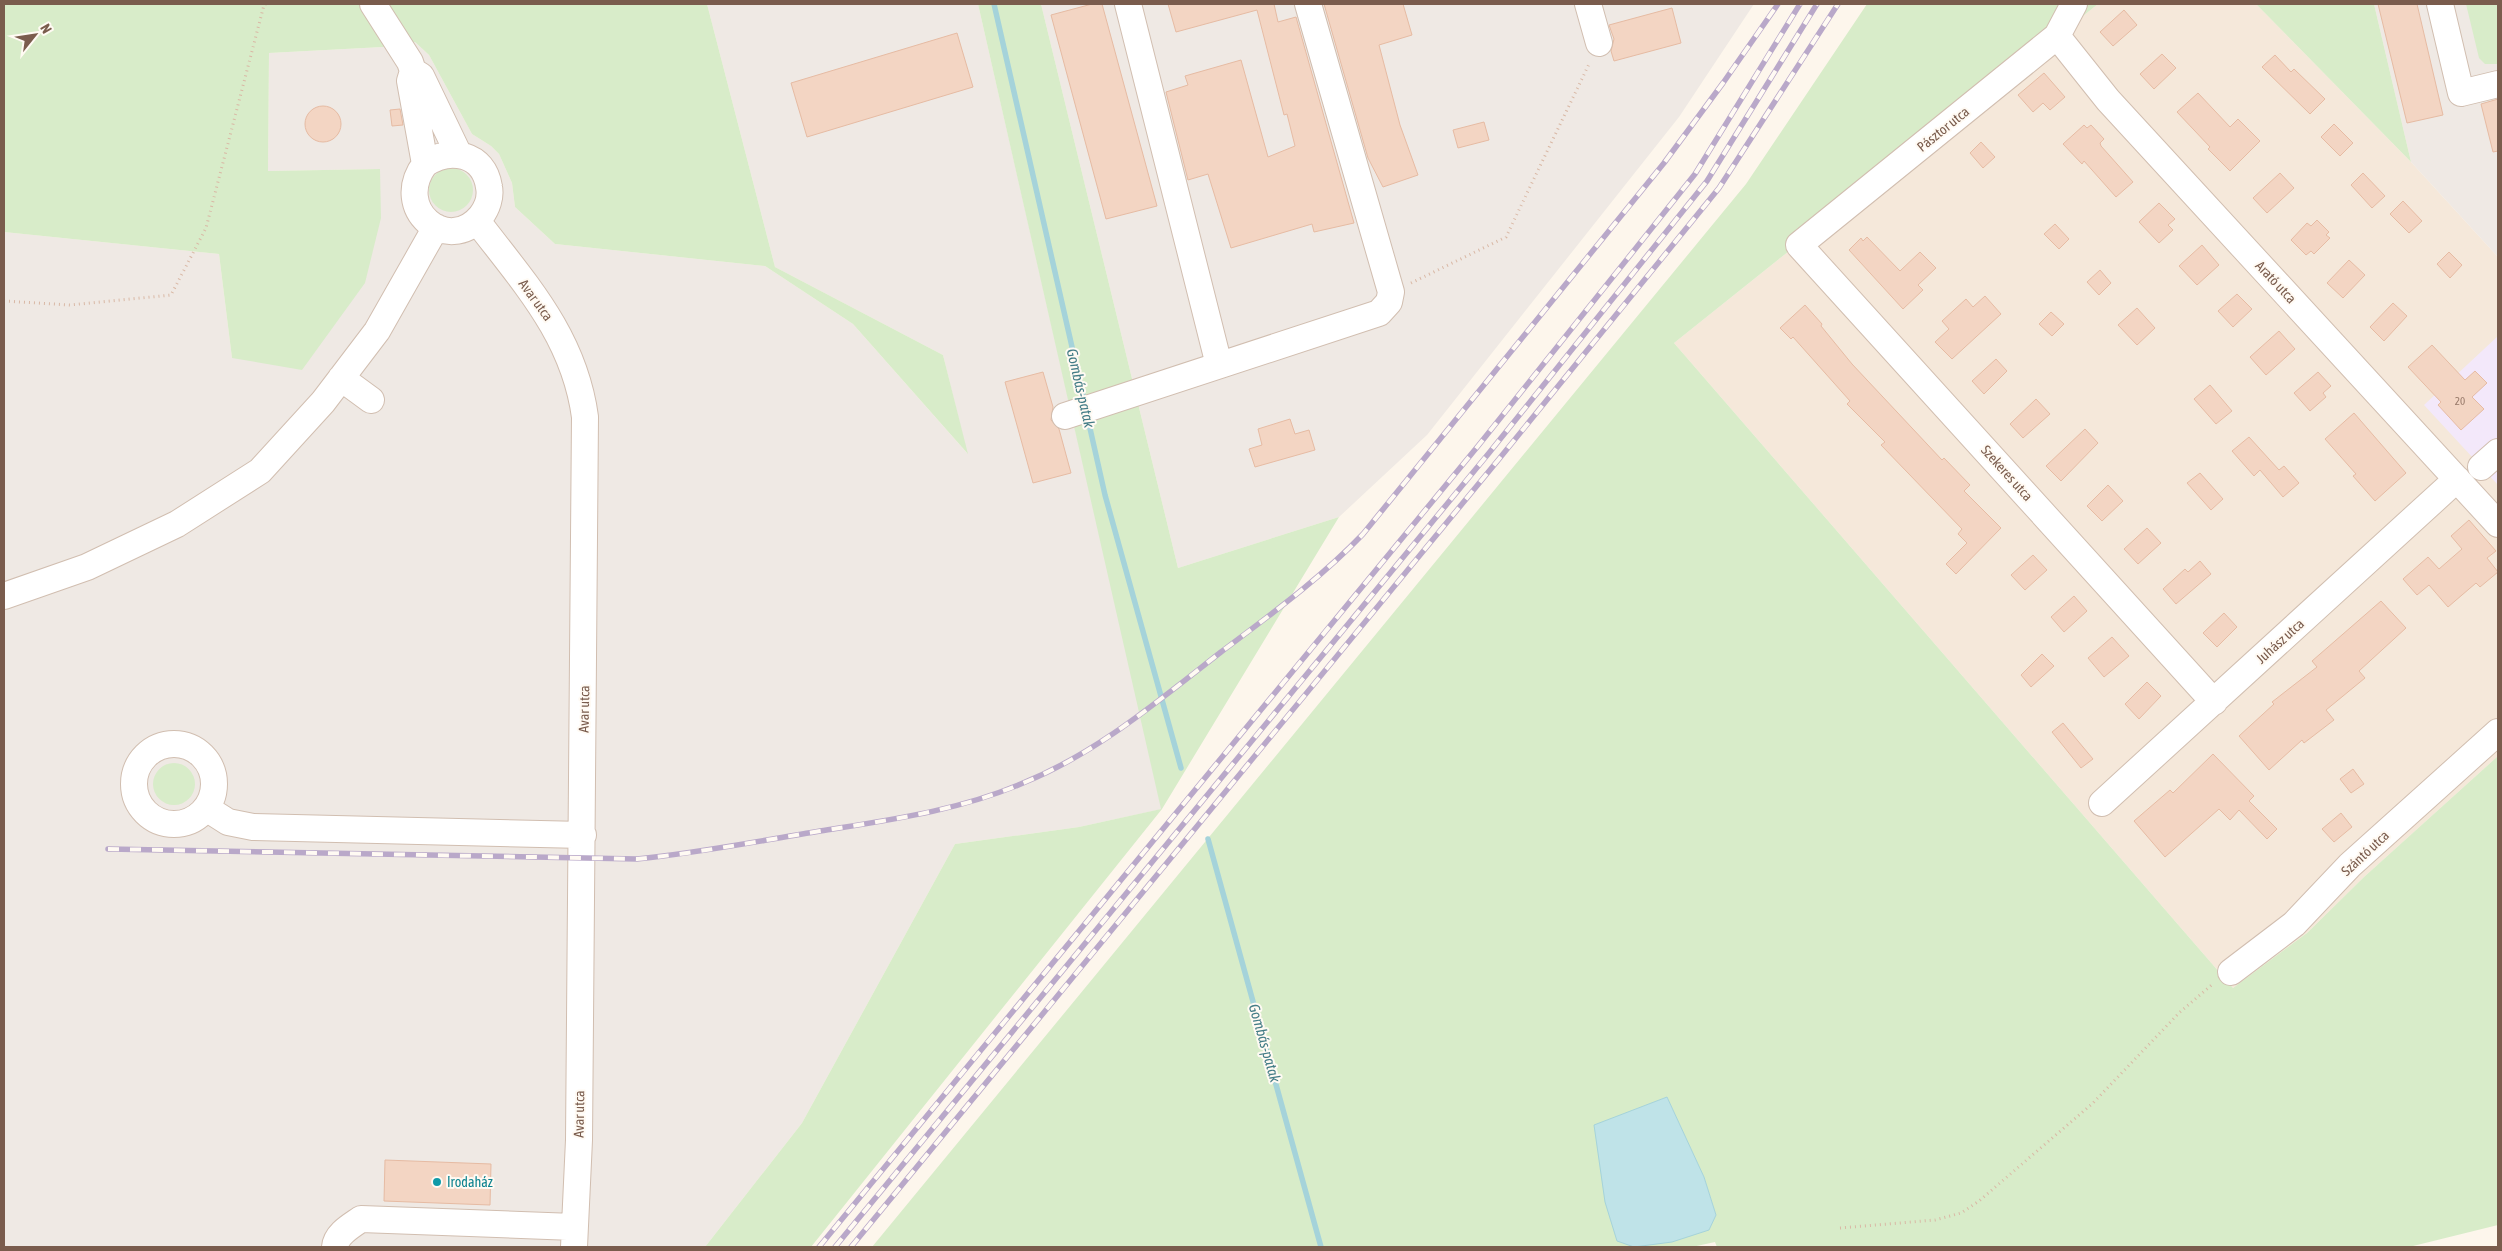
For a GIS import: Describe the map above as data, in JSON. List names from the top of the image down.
{
  "streets": {
    "street": [
      "Pásztor utca",
      "Arató utca",
      "Avar utca",
      "Szekeres utca",
      "Juhász utca",
      "Szántó utca"
    ]
  },
  "crossings": [
    ["Pásztor utca", "Arató utca"],
    ["Pásztor utca", "Szekeres utca"],
    ["Arató utca", "Juhász utca"],
    ["Szekeres utca", "Juhász utca"]
  ],
  "water": ["Gombás-patak"],
  "places": ["Irodaház"],
  "house_numbers": ["20"],
  "north": "top right"
}
